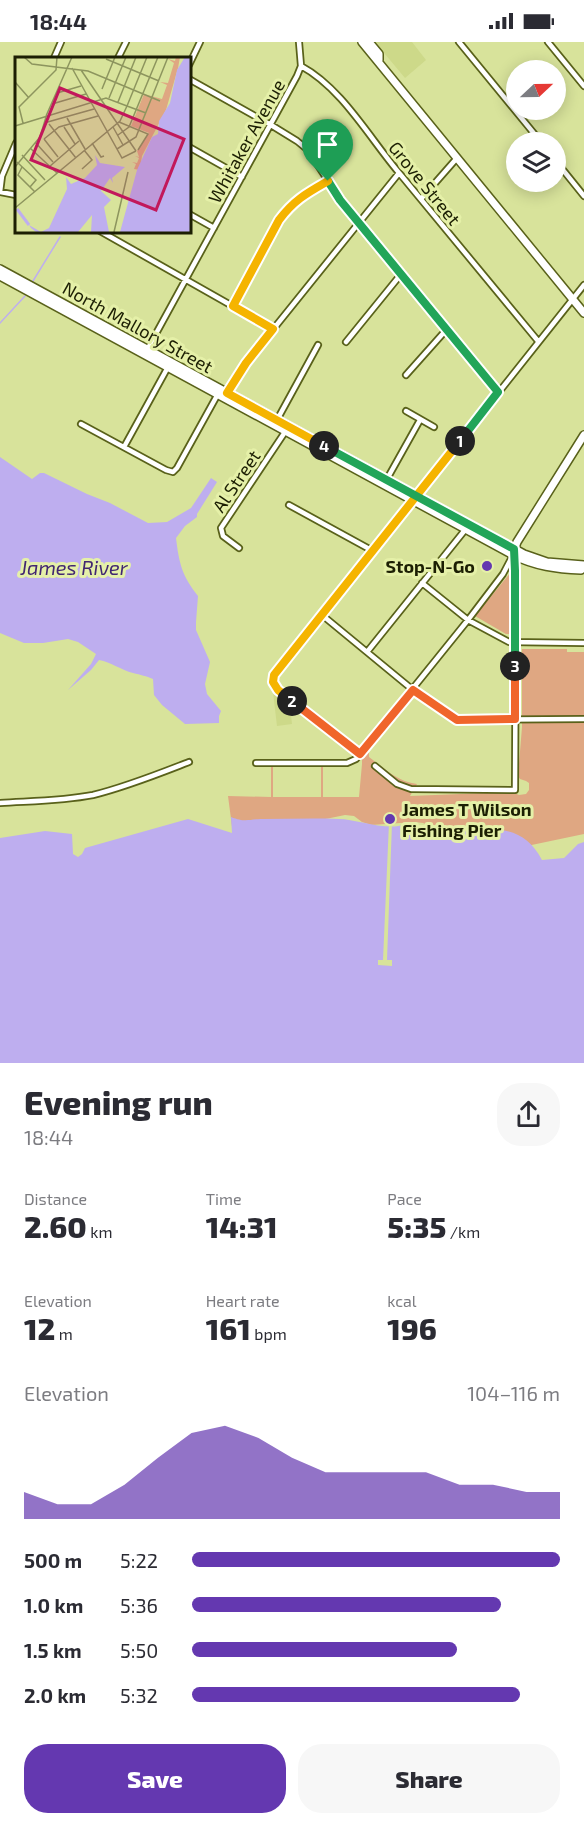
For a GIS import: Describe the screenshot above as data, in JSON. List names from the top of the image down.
{
  "streets": {
    "main road": ["North Mallory Street"],
    "street": ["Whitaker Avenue", "Grove Street", "Al Street"]
  },
  "crossings": [
    ["Whitaker Avenue", "Grove Street"],
    ["Whitaker Avenue", "North Mallory Street"],
    ["North Mallory Street", "Al Street"]
  ],
  "water": ["James River"],
  "places": ["Stop-N-Go", "James T Wilson Fishing Pier"],
  "north": "right",
  "page": {
    "status": "18:44",
    "pins": [
      "1",
      "4",
      "3",
      "2"
    ],
    "heading": ["Evening run", "18:44"],
    "stats": [
      ["Distance", "2.60 km"],
      ["Time", "14:31"],
      ["Pace", "5:35 /km"],
      ["Elevation", "12 m"],
      ["Heart rate", "161 bpm"],
      ["kcal", "196"]
    ],
    "chart": ["Elevation", "104–116 m"],
    "list": [
      {
        "name": "500 m",
        "note": "5:22"
      },
      {
        "name": "1.0 km",
        "note": "5:36"
      },
      {
        "name": "1.5 km",
        "note": "5:50"
      },
      {
        "name": "2.0 km",
        "note": "5:32"
      }
    ],
    "buttons": ["Save", "Share"]
  }
}
